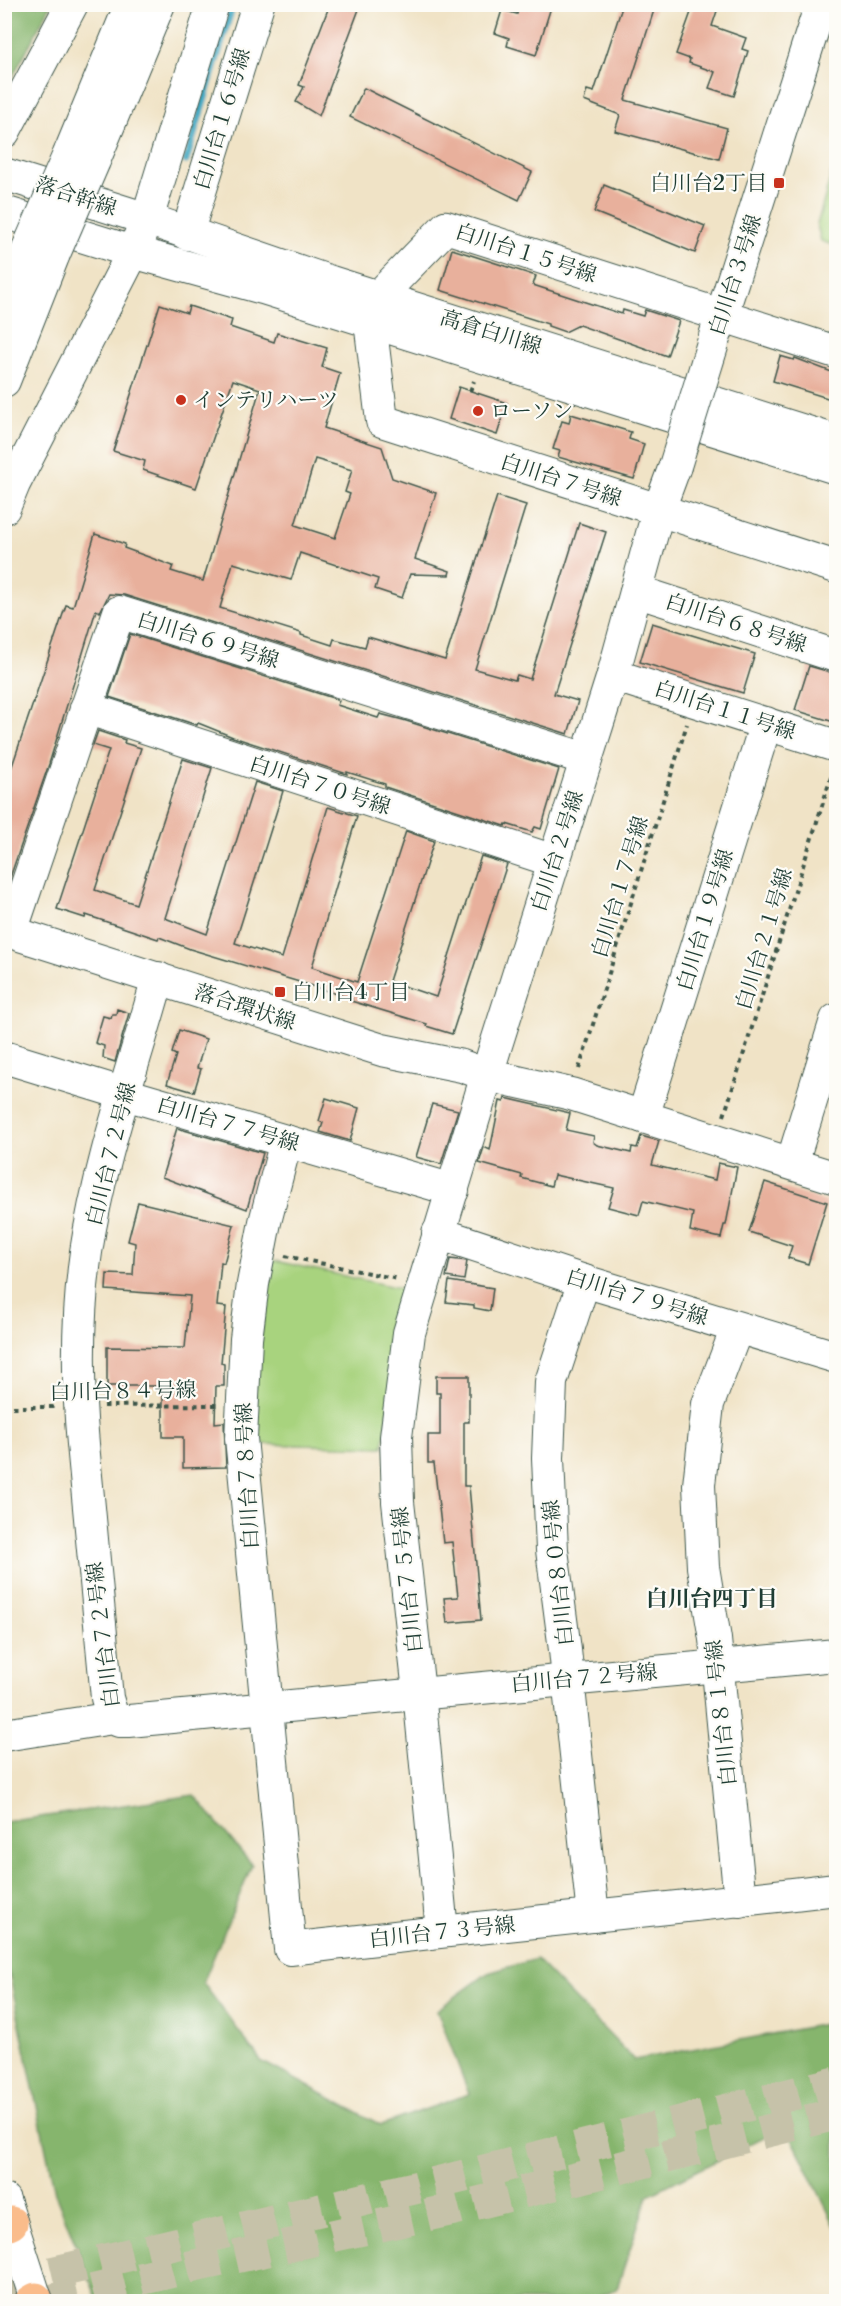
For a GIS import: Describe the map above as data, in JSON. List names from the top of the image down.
{
  "streets": {
    "street": [
      "白川台１６号線",
      "落合幹線",
      "白川台１５号線",
      "白川台３号線",
      "高倉白川線",
      "白川台７号線",
      "白川台６８号線",
      "白川台６９号線",
      "白川台１１号線",
      "白川台７０号線",
      "白川台２号線",
      "白川台１９号線",
      "落合環状線",
      "白川台７７号線",
      "白川台７２号線",
      "白川台７９号線",
      "白川台７８号線",
      "白川台８０号線",
      "白川台７５号線",
      "白川台８１号線",
      "白川台７３号線"
    ],
    "path": ["白川台１７号線", "白川台２１号線", "白川台８４号線"]
  },
  "crossings": [
    ["白川台１６号線", "高倉白川線"],
    ["落合幹線", "高倉白川線"],
    ["白川台１５号線", "白川台３号線"],
    ["白川台１５号線", "高倉白川線"],
    ["白川台１５号線", "白川台７号線"],
    ["白川台３号線", "白川台７号線"],
    ["白川台３号線", "白川台２号線"],
    ["高倉白川線", "白川台７号線"],
    ["白川台７号線", "白川台２号線"],
    ["白川台６８号線", "白川台２号線"],
    ["白川台６９号線", "白川台７０号線"],
    ["白川台６９号線", "白川台２号線"],
    ["白川台６９号線", "落合環状線"],
    ["白川台１１号線", "白川台２号線"],
    ["白川台１１号線", "白川台１７号線"],
    ["白川台１１号線", "白川台１９号線"],
    ["白川台１１号線", "白川台２１号線"],
    ["白川台７０号線", "白川台２号線"],
    ["白川台２号線", "落合環状線"],
    ["白川台２号線", "白川台７７号線"],
    ["白川台２号線", "白川台７９号線"],
    ["白川台２号線", "白川台７５号線"],
    ["白川台１９号線", "落合環状線"],
    ["落合環状線", "白川台７２号線"],
    ["白川台７７号線", "白川台７２号線"],
    ["白川台７７号線", "白川台７８号線"],
    ["白川台７２号線", "白川台８４号線"],
    ["白川台７２号線", "白川台７８号線"],
    ["白川台７２号線", "白川台８０号線"],
    ["白川台７２号線", "白川台７５号線"],
    ["白川台７２号線", "白川台８１号線"],
    ["白川台７２号線", "白川台７３号線"],
    ["白川台７９号線", "白川台８０号線"],
    ["白川台７９号線", "白川台７５号線"],
    ["白川台７９号線", "白川台８１号線"],
    ["白川台８４号線", "白川台７８号線"],
    ["白川台７８号線", "白川台７３号線"],
    ["白川台８０号線", "白川台７３号線"],
    ["白川台７５号線", "白川台７３号線"],
    ["白川台８１号線", "白川台７３号線"]
  ],
  "districts": ["白川台四丁目"],
  "places": {
    "transit": ["白川台2丁目", "白川台4丁目"],
    "other": ["インテリハーツ", "ローソン"]
  }
}
